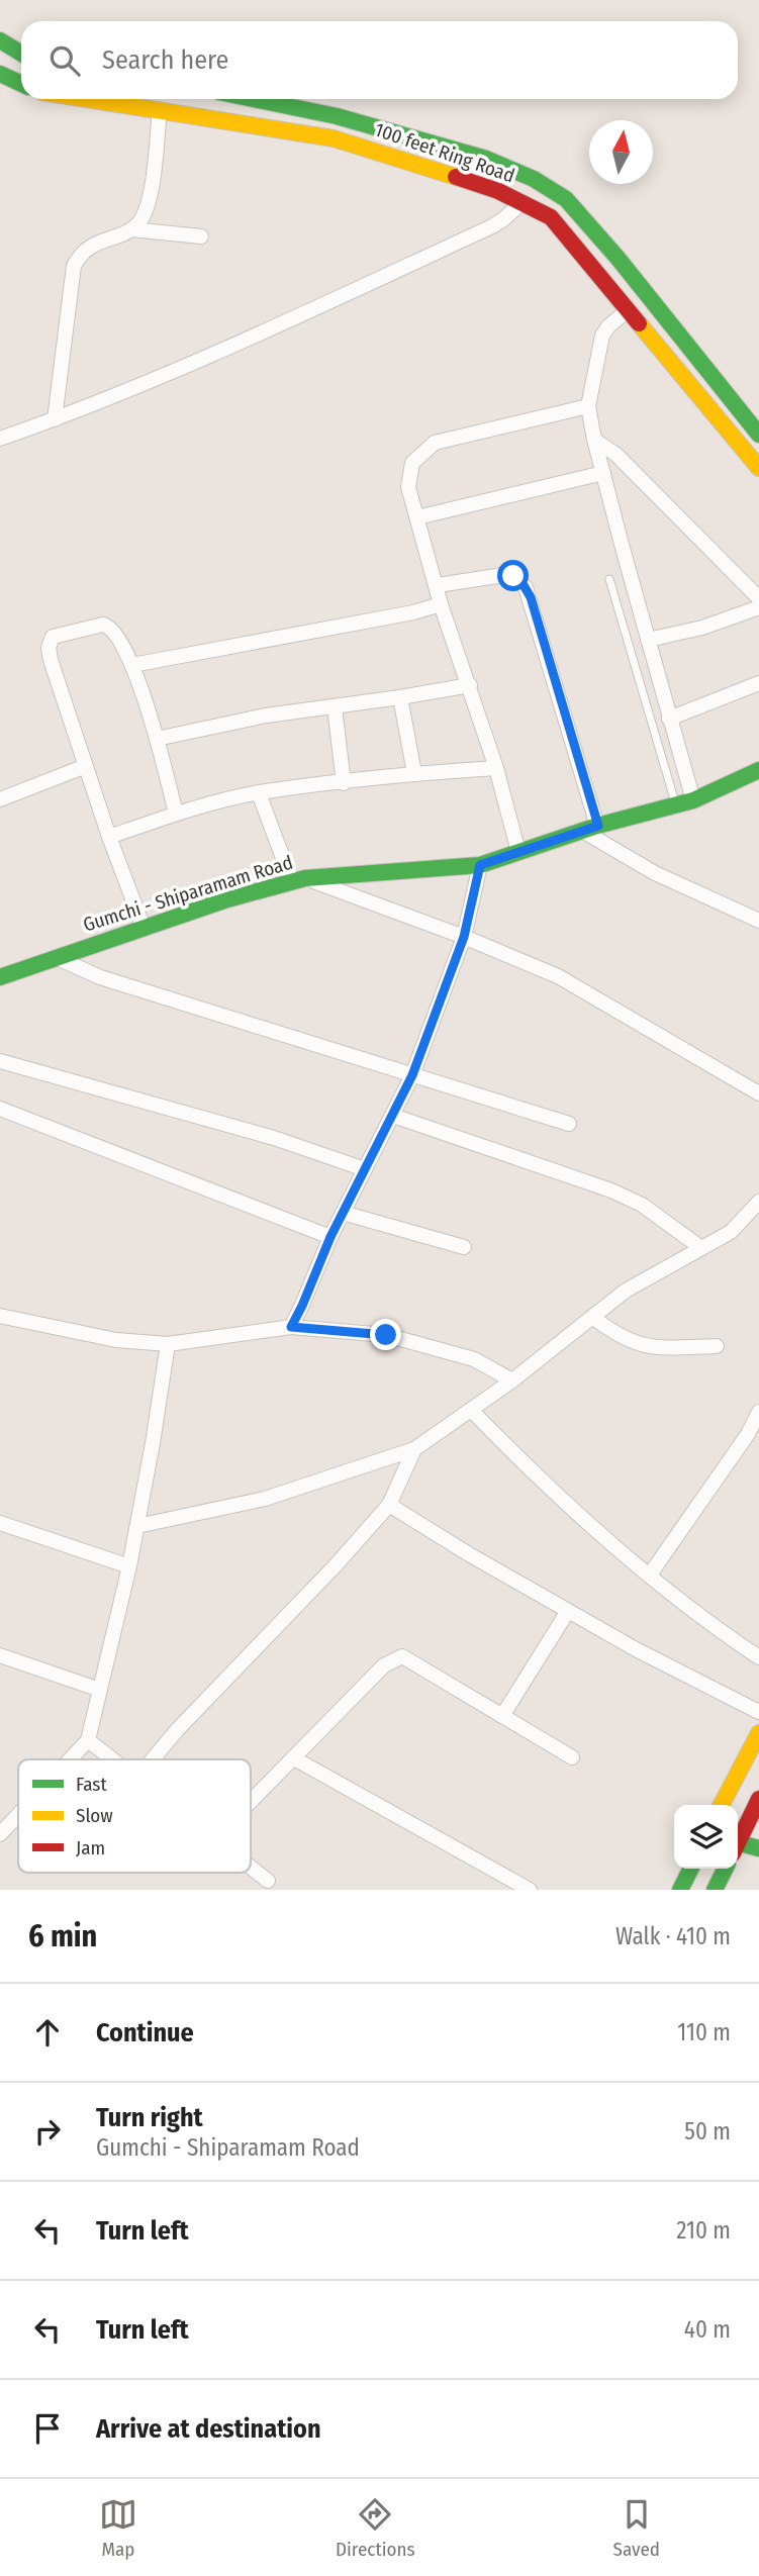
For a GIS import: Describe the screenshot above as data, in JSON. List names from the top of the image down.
{
  "streets": {
    "main road": ["100 feet Ring Road", "Gumchi - Shiparamam Road"]
  },
  "legend": ["Fast", "Slow", "Jam"],
  "north": "top",
  "page": {
    "search": "Search here",
    "heading": ["6 min", "Walk · 410 m"],
    "list": [
      ["Continue", "110 m"],
      ["Turn right", "Gumchi - Shiparamam Road", "50 m"],
      ["Turn left", "210 m"],
      ["Turn left", "40 m"],
      "Arrive at destination"
    ],
    "nav": ["Map", "Directions", "Saved"]
  }
}
